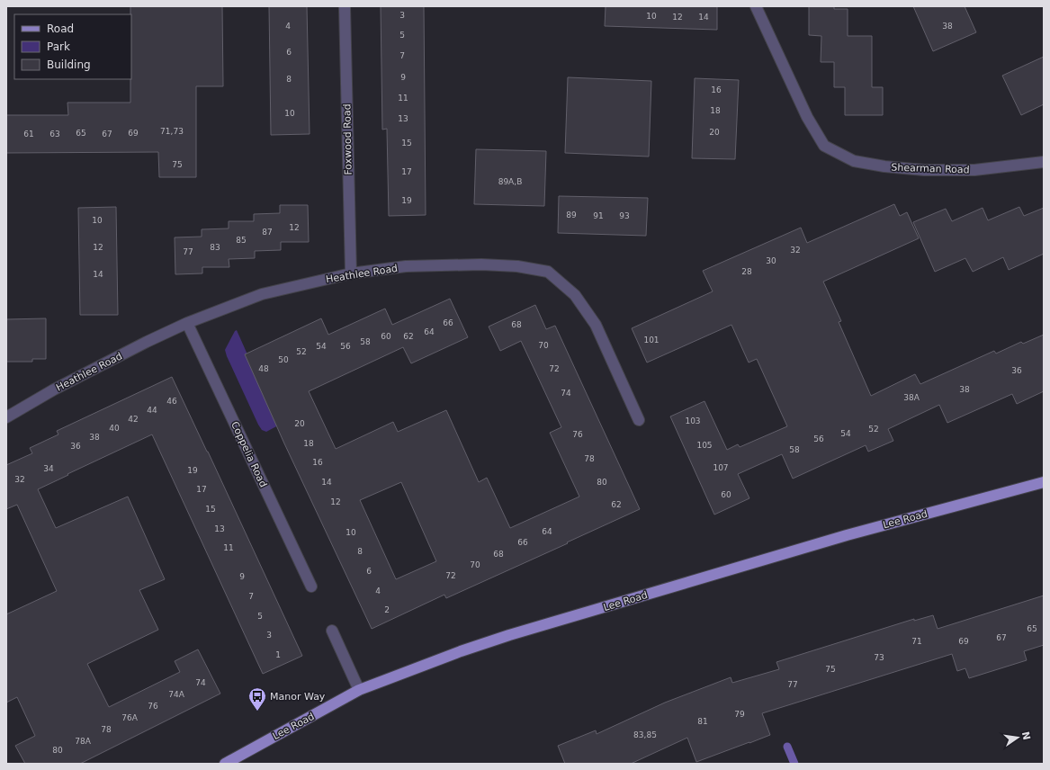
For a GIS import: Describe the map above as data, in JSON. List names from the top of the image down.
{
  "streets": {
    "main road": ["Lee Road"],
    "street": [
      "Foxwood Road",
      "Shearman Road",
      "Heathlee Road",
      "Coppelia Road"
    ]
  },
  "crossings": [
    ["Foxwood Road", "Heathlee Road"],
    ["Heathlee Road", "Coppelia Road"]
  ],
  "places": {
    "bus stop": ["Manor Way"]
  },
  "house_numbers": [
    "3",
    "10",
    "12",
    "14",
    "4",
    "38",
    "5",
    "6",
    "7",
    "9",
    "8",
    "16",
    "11",
    "18",
    "10",
    "13",
    "71,73",
    "20",
    "65",
    "69",
    "61",
    "63",
    "67",
    "15",
    "75",
    "17",
    "89A,B",
    "19",
    "89",
    "91",
    "93",
    "10",
    "12",
    "87",
    "85",
    "12",
    "83",
    "32",
    "77",
    "30",
    "28",
    "14",
    "66",
    "68",
    "64",
    "60",
    "62",
    "101",
    "58",
    "70",
    "54",
    "56",
    "52",
    "50",
    "48",
    "72",
    "36",
    "38",
    "74",
    "38A",
    "46",
    "44",
    "42",
    "103",
    "20",
    "40",
    "52",
    "54",
    "76",
    "38",
    "56",
    "18",
    "105",
    "36",
    "58",
    "78",
    "16",
    "107",
    "34",
    "19",
    "32",
    "14",
    "80",
    "17",
    "60",
    "12",
    "62",
    "15",
    "13",
    "64",
    "10",
    "66",
    "11",
    "8",
    "68",
    "70",
    "6",
    "72",
    "9",
    "4",
    "7",
    "2",
    "5",
    "65",
    "3",
    "67",
    "71",
    "69",
    "1",
    "73",
    "75",
    "74",
    "77",
    "74A",
    "76",
    "79",
    "76A",
    "81",
    "78",
    "83,85",
    "78A",
    "80"
  ],
  "legend": ["Road", "Park", "Building"],
  "north": "right"
}
